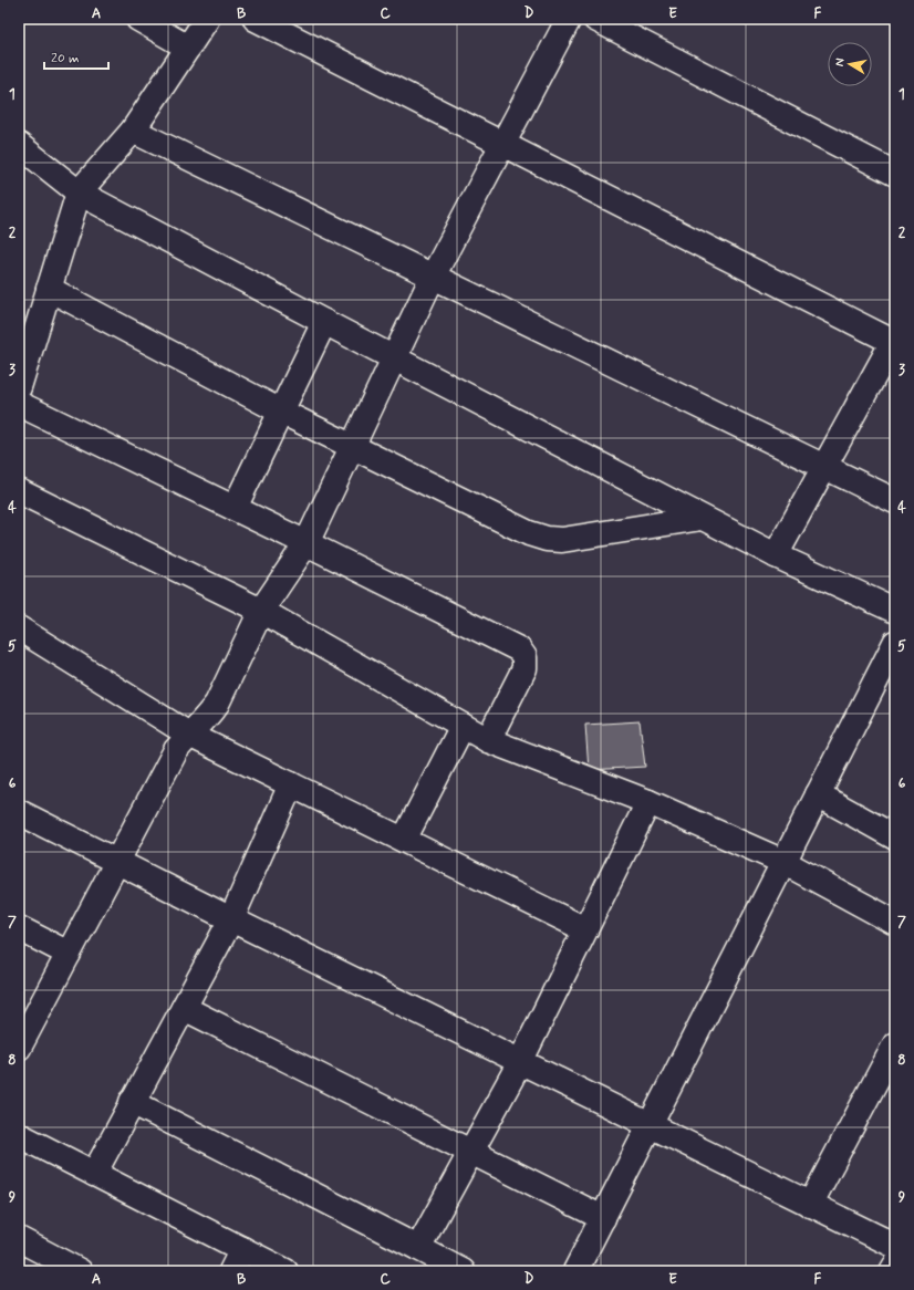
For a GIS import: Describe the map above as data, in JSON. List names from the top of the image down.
{
  "scale_bar": "20 m",
  "north": "left",
  "grid": {
    "columns": [
      "A",
      "B",
      "C",
      "D",
      "E",
      "F"
    ],
    "rows": [
      "1",
      "2",
      "3",
      "4",
      "5",
      "6",
      "7",
      "8",
      "9"
    ]
  }
}
